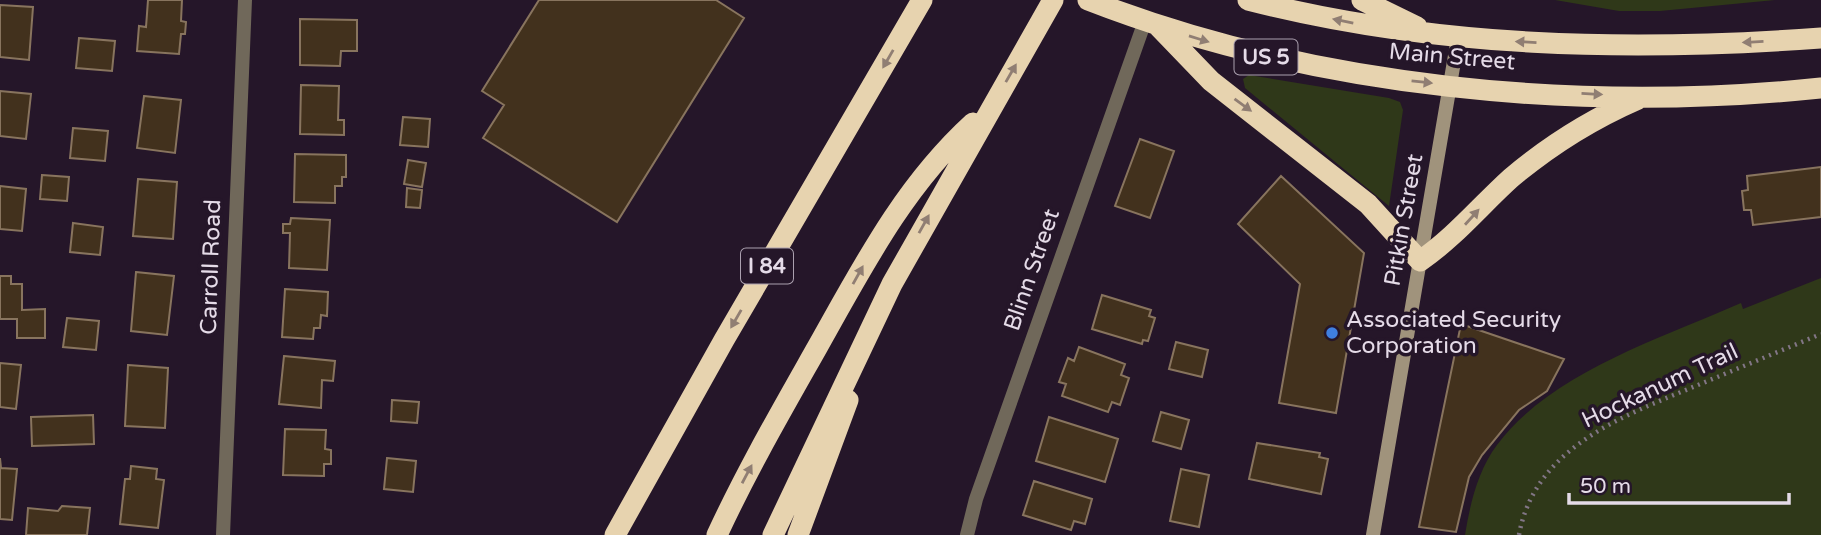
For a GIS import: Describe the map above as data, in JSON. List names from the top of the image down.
{
  "streets": {
    "highway": ["US 5", "Main Street", "I 84"],
    "main road": ["Pitkin Street"],
    "street": ["Carroll Road", "Blinn Street"],
    "path": ["Hockanum Trail"]
  },
  "crossings": [
    ["Main Street", "Pitkin Street"],
    ["Main Street", "Blinn Street"]
  ],
  "places": ["Associated Security Corporation"],
  "scale_bar": "50 m"
}
